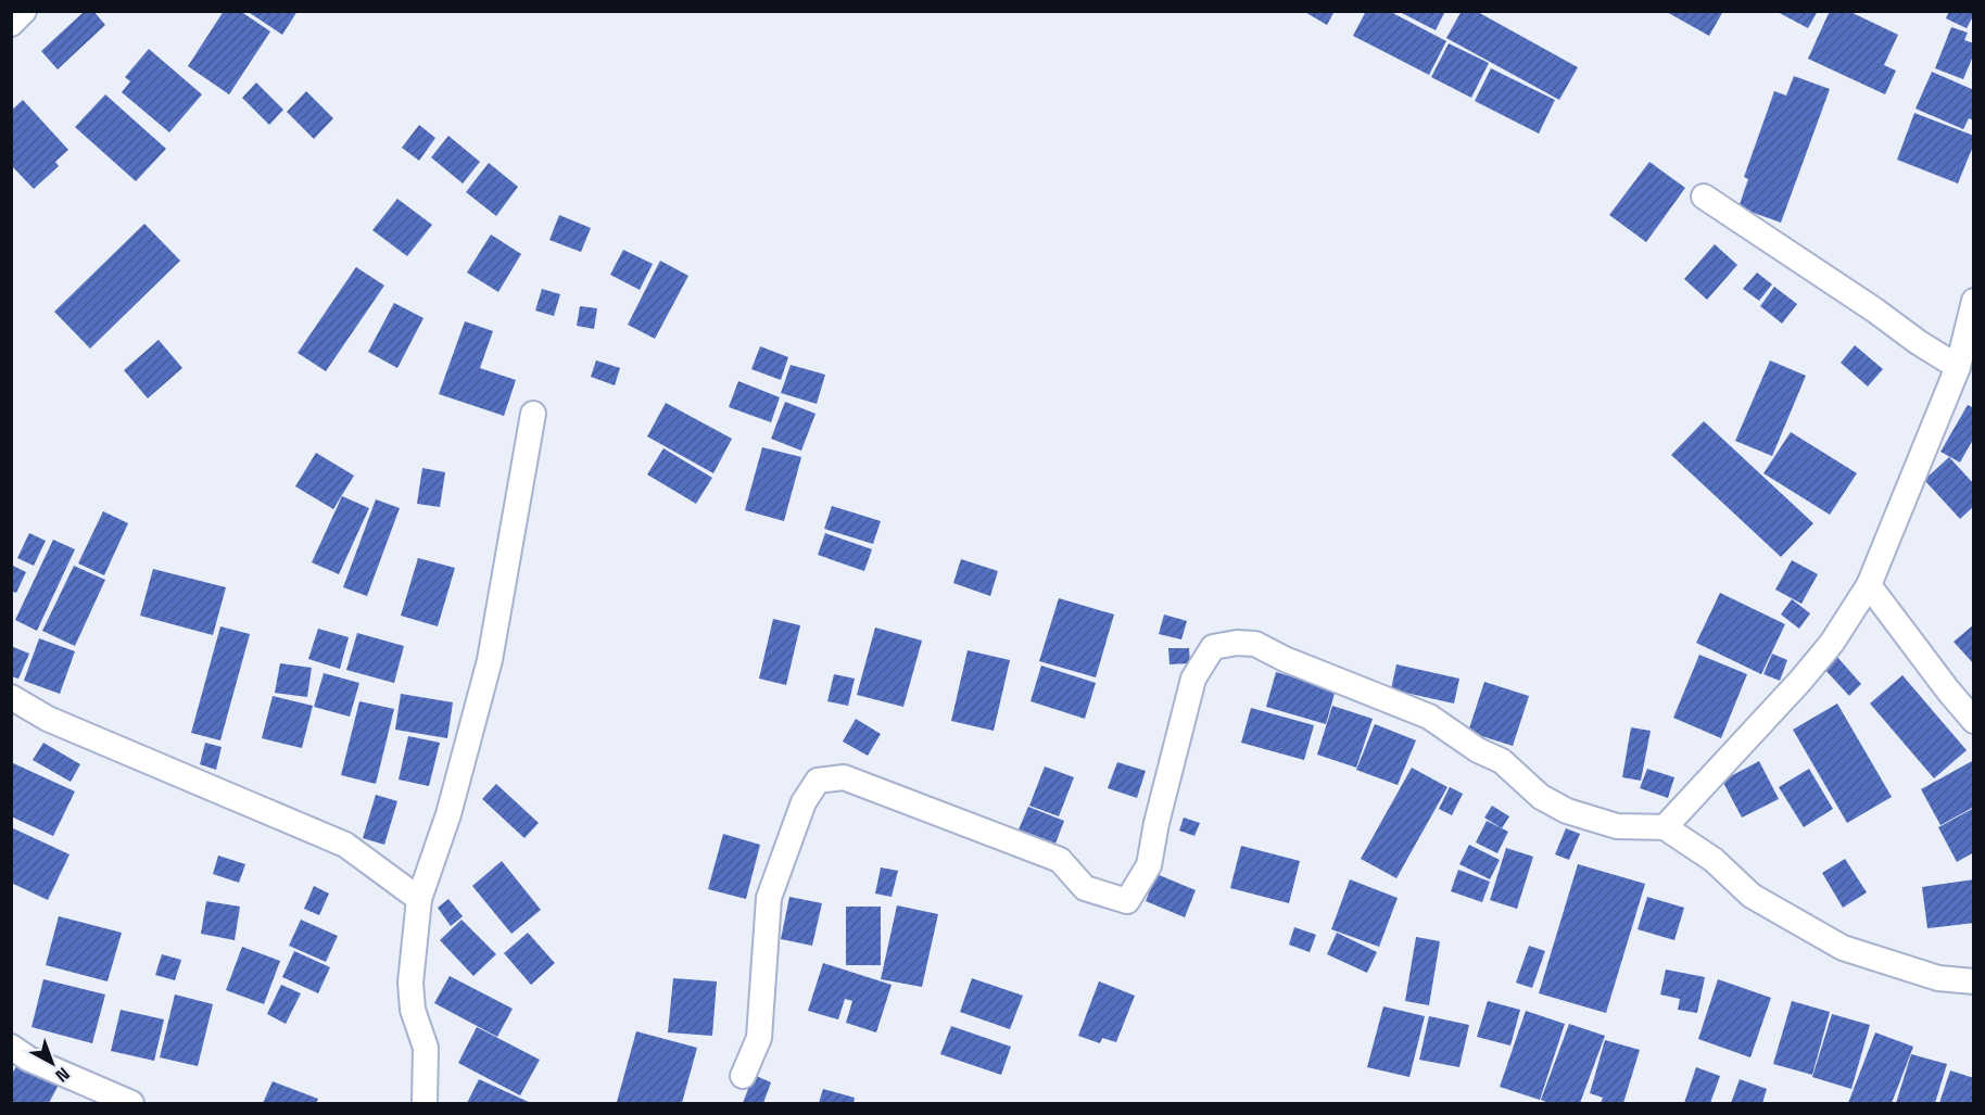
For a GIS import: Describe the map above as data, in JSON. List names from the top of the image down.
{
  "north": "bottom right"
}
